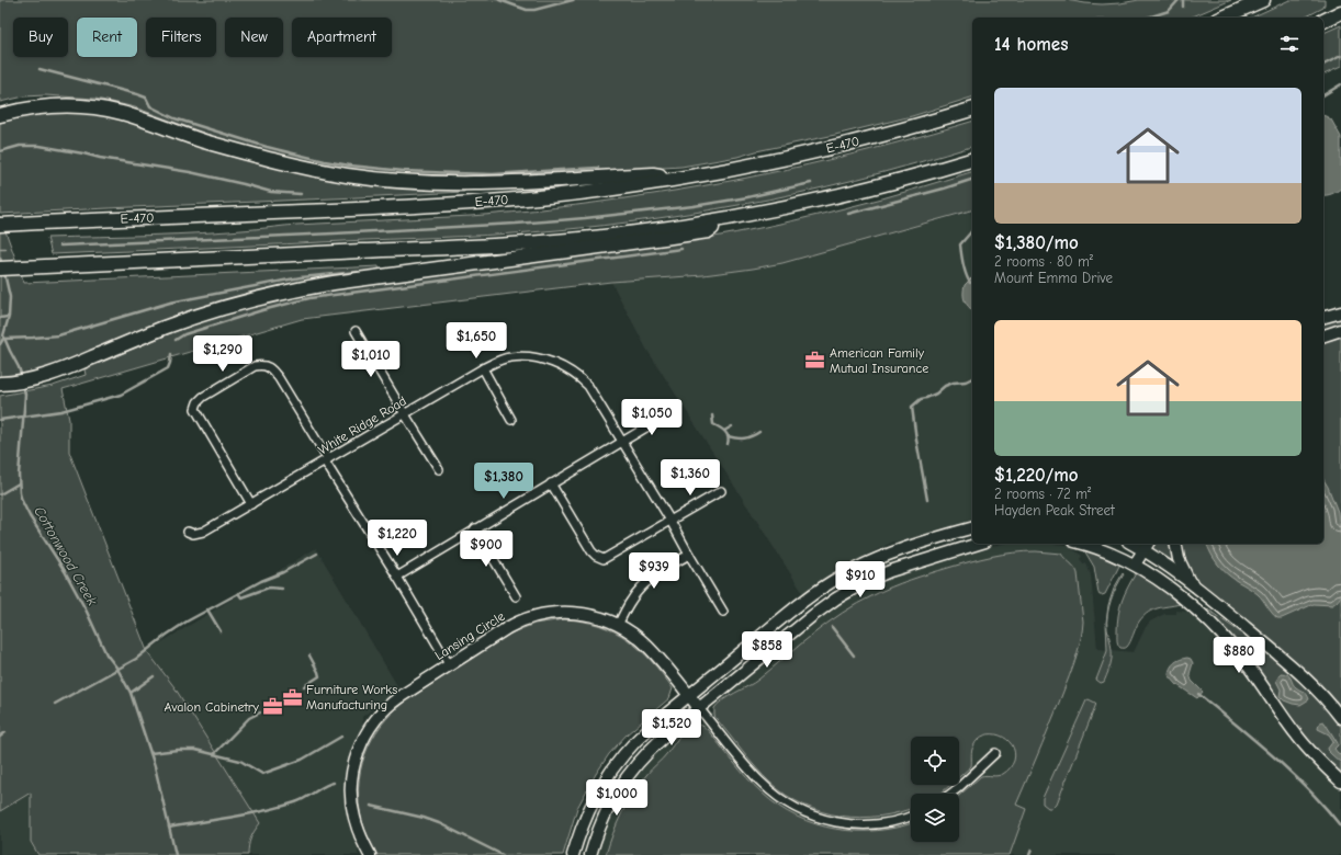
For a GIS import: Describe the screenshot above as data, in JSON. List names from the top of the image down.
{
  "streets": {
    "highway": ["E-470"],
    "main road": ["Lansing Circle"],
    "street": ["White Ridge Road"]
  },
  "water": ["Cottonwood Creek"],
  "places": {
    "office": ["American Family Mutual Insurance", "Furniture Works Manufacturing", "Avalon Cabinetry"]
  },
  "page": {
    "chip": [
      "Buy",
      "Rent",
      "Filters",
      "New",
      "Apartment"
    ],
    "heading": "14 homes",
    "list": [
      {
        "name": "$1,380/mo",
        "note": "2 rooms · 80 m² · Mount Emma Drive"
      },
      {
        "name": "$1,220/mo",
        "note": "2 rooms · 72 m² · Hayden Peak Street"
      }
    ],
    "price": [
      "$1,650",
      "$1,290",
      "$1,010",
      "$1,050",
      "$1,360",
      "$1,380",
      "$1,220",
      "$900",
      "$939",
      "$910",
      "$858",
      "$880",
      "$1,520",
      "$1,000"
    ]
  }
}
